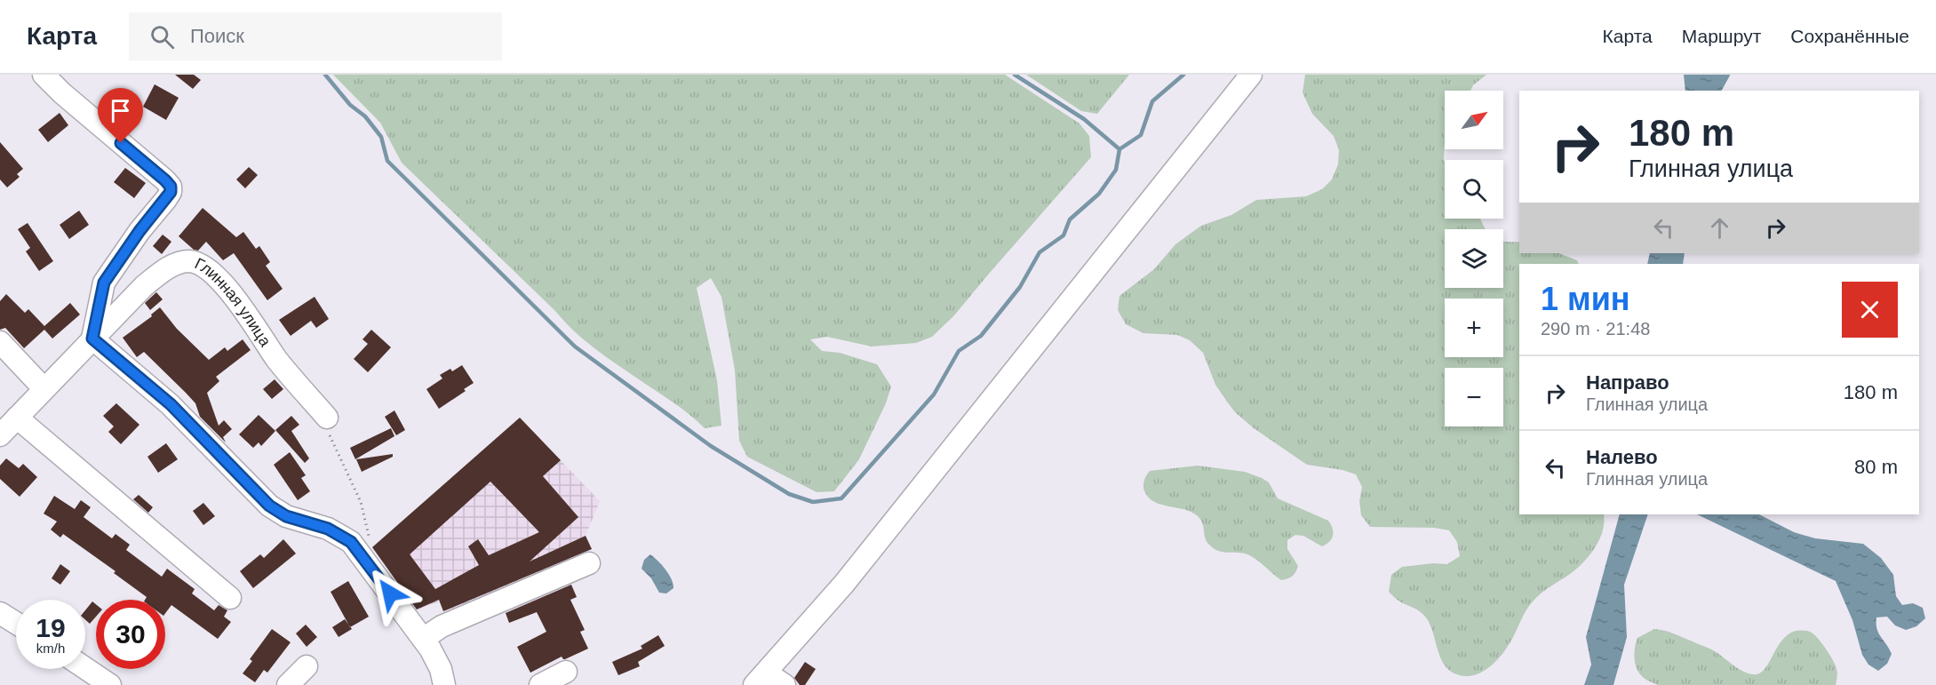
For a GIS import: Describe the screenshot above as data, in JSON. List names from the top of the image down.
{
  "streets": {
    "street": ["Глинная улица"]
  },
  "north": "top right",
  "page": {
    "header": "Карта",
    "search": "Поиск",
    "nav": ["Карта", "Маршрут", "Сохранённые"],
    "map_buttons": ["+", "−"],
    "turn": ["180 m", "Глинная улица"],
    "heading": ["1 мин", "290 m · 21:48"],
    "list": [
      {
        "name": "Направо",
        "note": "Глинная улица",
        "value": "180 m"
      },
      {
        "name": "Налево",
        "note": "Глинная улица",
        "value": "80 m"
      }
    ],
    "speed": "19 km/h",
    "limit": "30"
  }
}
